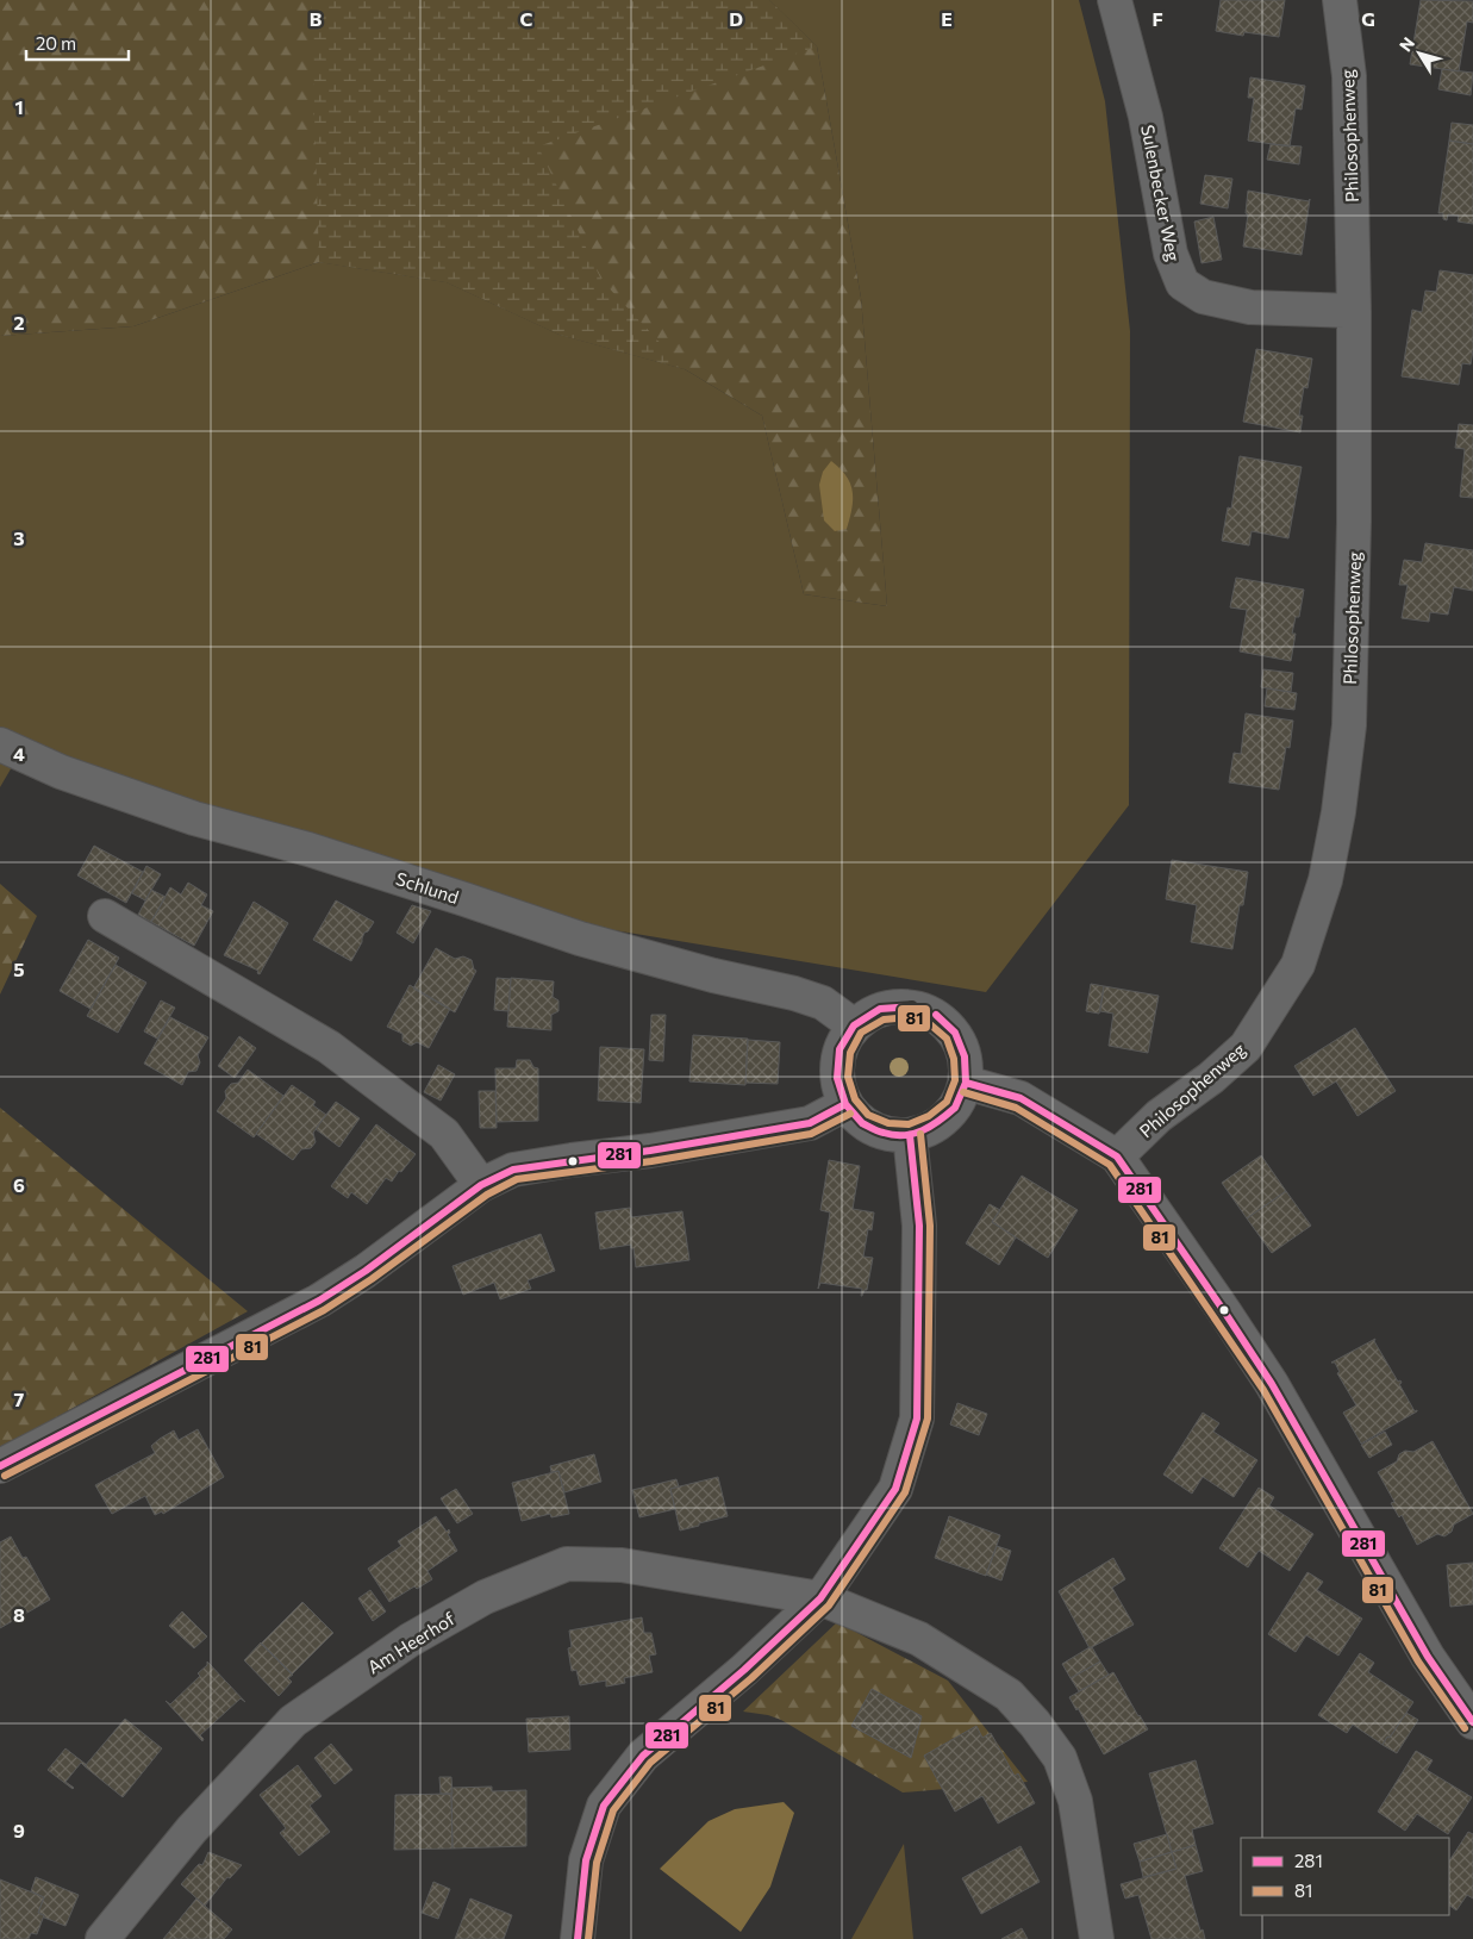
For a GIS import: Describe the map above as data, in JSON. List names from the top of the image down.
{
  "streets": {
    "street": [
      "Philosophenweg",
      "Sulenbecker Weg",
      "Schlund",
      "Am Heerhof"
    ]
  },
  "crossings": [
    ["Philosophenweg", "Sulenbecker Weg"]
  ],
  "lines": ["transit line 281", "transit line 81"],
  "legend": ["281", "81"],
  "scale_bar": "20 m",
  "north": "top left",
  "grid": {
    "columns": [
      "B",
      "C",
      "D",
      "E",
      "F",
      "G"
    ],
    "rows": [
      "1",
      "2",
      "3",
      "4",
      "5",
      "6",
      "7",
      "8",
      "9"
    ]
  }
}
